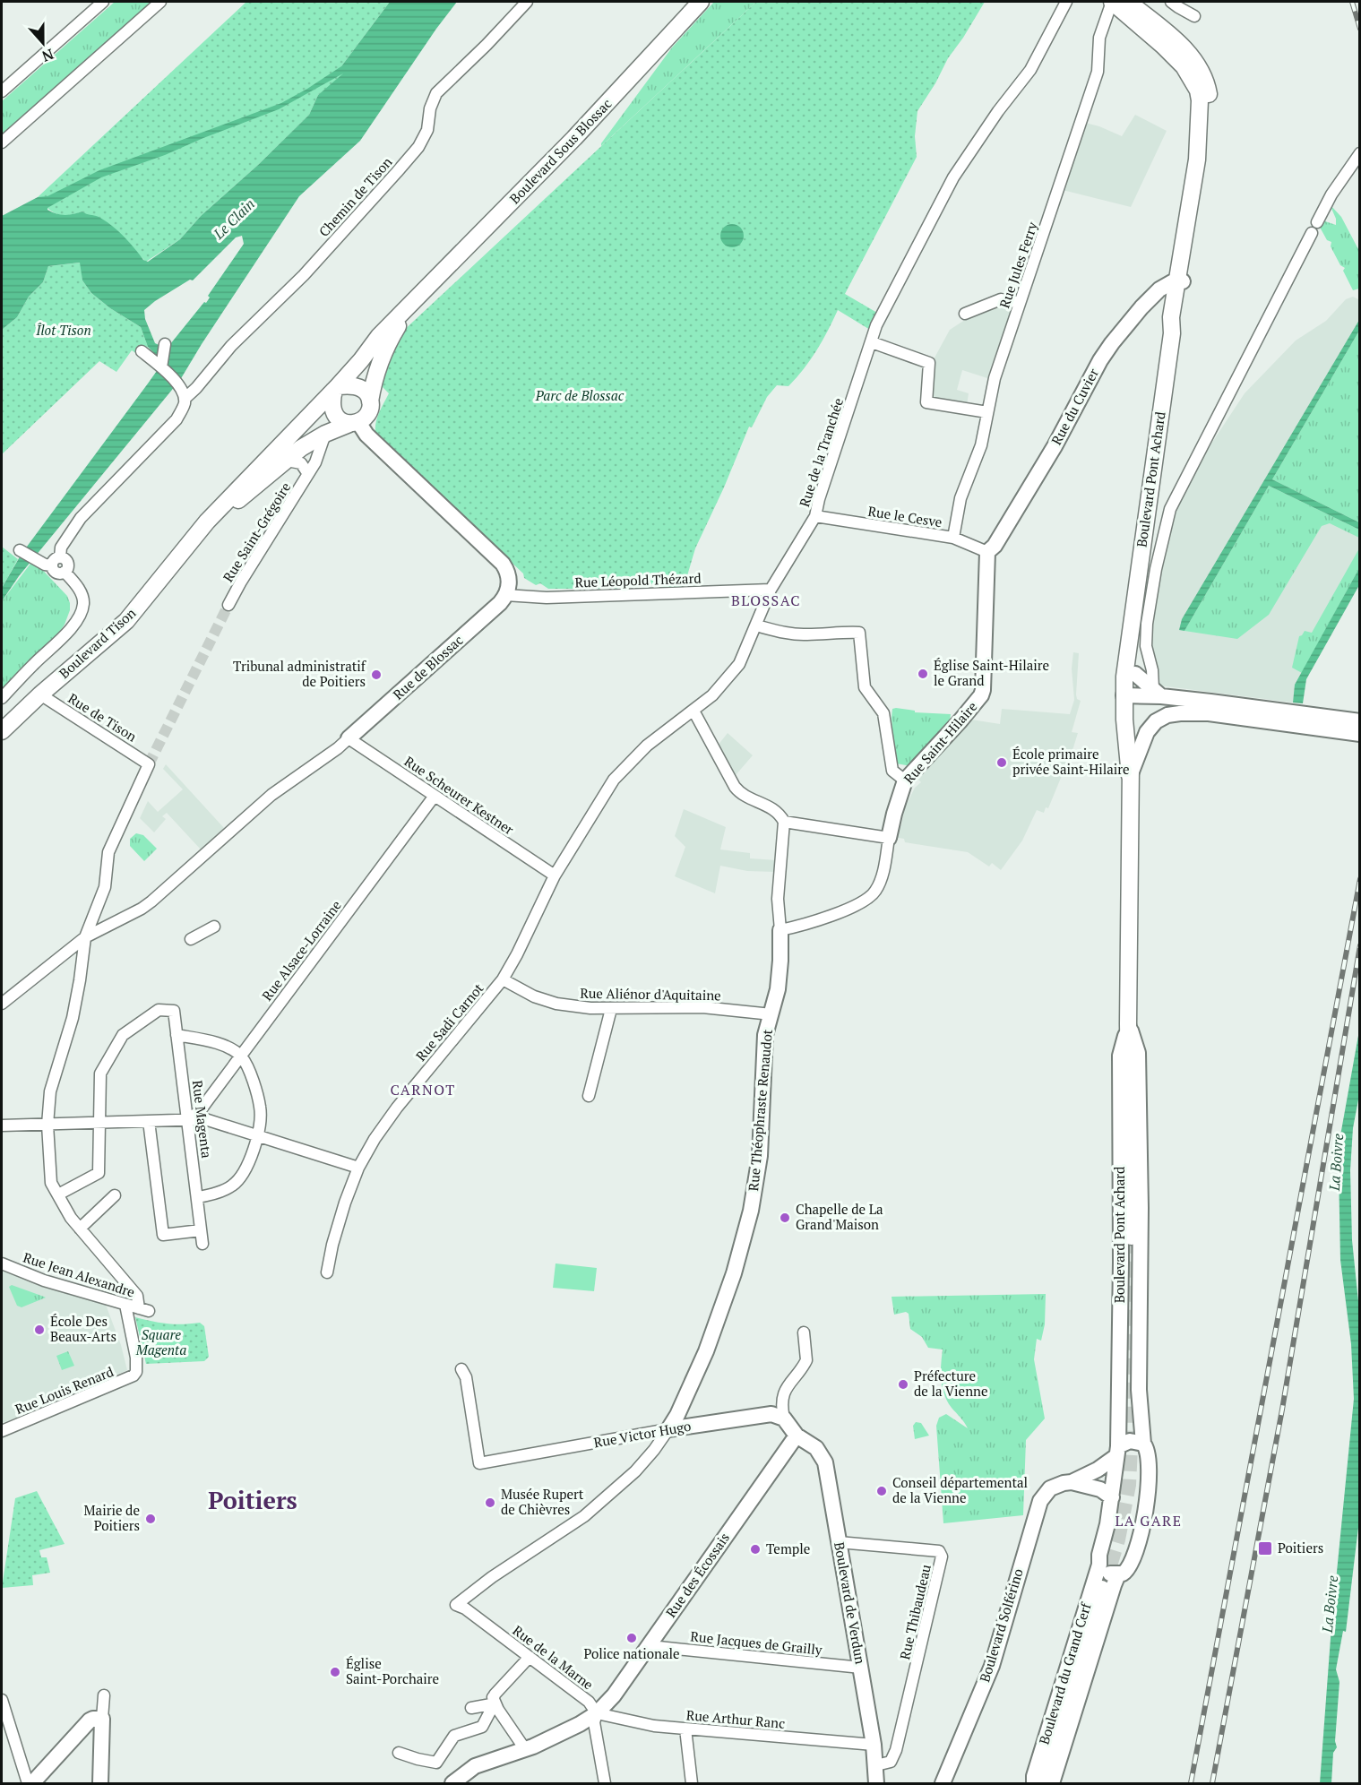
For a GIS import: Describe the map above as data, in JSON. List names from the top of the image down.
{
  "streets": {
    "main road": [
      "Boulevard Sous Blossac",
      "Boulevard Pont Achard",
      "Boulevard Tison",
      "Boulevard du Grand Cerf"
    ],
    "street": [
      "Chemin de Tison",
      "Rue Jules Ferry",
      "Rue du Cuvier",
      "Rue de la Tranchée",
      "Rue le Cesve",
      "Rue Saint-Grégoire",
      "Rue Léopold Thézard",
      "Rue de Blossac",
      "Rue de Tison",
      "Rue Saint-Hilaire",
      "Rue Scheurer Kestner",
      "Rue Alsace-Lorraine",
      "Rue Aliénor d'Aquitaine",
      "Rue Sadi Carnot",
      "Rue Théophraste Renaudot",
      "Rue Magenta",
      "Rue Jean Alexandre",
      "Rue Louis Renard",
      "Rue Victor Hugo",
      "Rue des Écossais",
      "Boulevard de Verdun",
      "Rue Thibaudeau",
      "Boulevard Solférino",
      "Rue Jacques de Grailly",
      "Rue de la Marne",
      "Rue Arthur Ranc"
    ]
  },
  "crossings": [
    ["Boulevard Sous Blossac", "Boulevard Tison"],
    ["Rue Jules Ferry", "Boulevard Pont Achard"],
    ["Rue Jules Ferry", "Rue le Cesve"],
    ["Rue du Cuvier", "Boulevard Pont Achard"],
    ["Rue du Cuvier", "Rue le Cesve"],
    ["Rue du Cuvier", "Rue Saint-Hilaire"],
    ["Rue de la Tranchée", "Rue le Cesve"],
    ["Rue de la Tranchée", "Rue Léopold Thézard"],
    ["Rue de la Tranchée", "Rue Scheurer Kestner"],
    ["Rue de la Tranchée", "Rue Sadi Carnot"],
    ["Boulevard Pont Achard", "Boulevard Solférino"],
    ["Boulevard Pont Achard", "Boulevard du Grand Cerf"],
    ["Rue le Cesve", "Rue Saint-Hilaire"],
    ["Rue Saint-Grégoire", "Boulevard Tison"],
    ["Rue Léopold Thézard", "Rue de Blossac"],
    ["Boulevard Tison", "Rue de Tison"],
    ["Rue de Blossac", "Rue Scheurer Kestner"],
    ["Rue Saint-Hilaire", "Rue Théophraste Renaudot"],
    ["Rue Scheurer Kestner", "Rue Alsace-Lorraine"],
    ["Rue Scheurer Kestner", "Rue Sadi Carnot"],
    ["Rue Alsace-Lorraine", "Rue Magenta"],
    ["Rue Aliénor d'Aquitaine", "Rue Sadi Carnot"],
    ["Rue Aliénor d'Aquitaine", "Rue Théophraste Renaudot"],
    ["Rue Théophraste Renaudot", "Rue Victor Hugo"],
    ["Rue Théophraste Renaudot", "Rue de la Marne"],
    ["Rue Jean Alexandre", "Rue Louis Renard"],
    ["Rue des Écossais", "Boulevard de Verdun"],
    ["Rue des Écossais", "Rue Jacques de Grailly"],
    ["Rue des Écossais", "Rue de la Marne"],
    ["Rue des Écossais", "Rue Arthur Ranc"],
    ["Boulevard de Verdun", "Rue Thibaudeau"],
    ["Boulevard de Verdun", "Rue Jacques de Grailly"],
    ["Boulevard de Verdun", "Rue Arthur Ranc"],
    ["Rue de la Marne", "Rue Arthur Ranc"]
  ],
  "districts": [
    "BLOSSAC",
    "CARNOT",
    "Poitiers",
    "LA GARE"
  ],
  "water": ["Le Clain", "La Boivre"],
  "parks": ["Îlot Tison", "Parc de Blossac", "Square Magenta"],
  "places": {
    "other": [
      "Église Saint-Hilaire le Grand",
      "Tribunal administratif de Poitiers",
      "École primaire privée Saint-Hilaire",
      "Chapelle de La Grand'Maison",
      "École Des Beaux-Arts",
      "Préfecture de la Vienne",
      "Conseil départemental de la Vienne",
      "Musée Rupert de Chièvres",
      "Mairie de Poitiers",
      "Temple",
      "Police nationale",
      "Église Saint-Porchaire"
    ],
    "transit": ["Poitiers"]
  },
  "north": "bottom"
}
